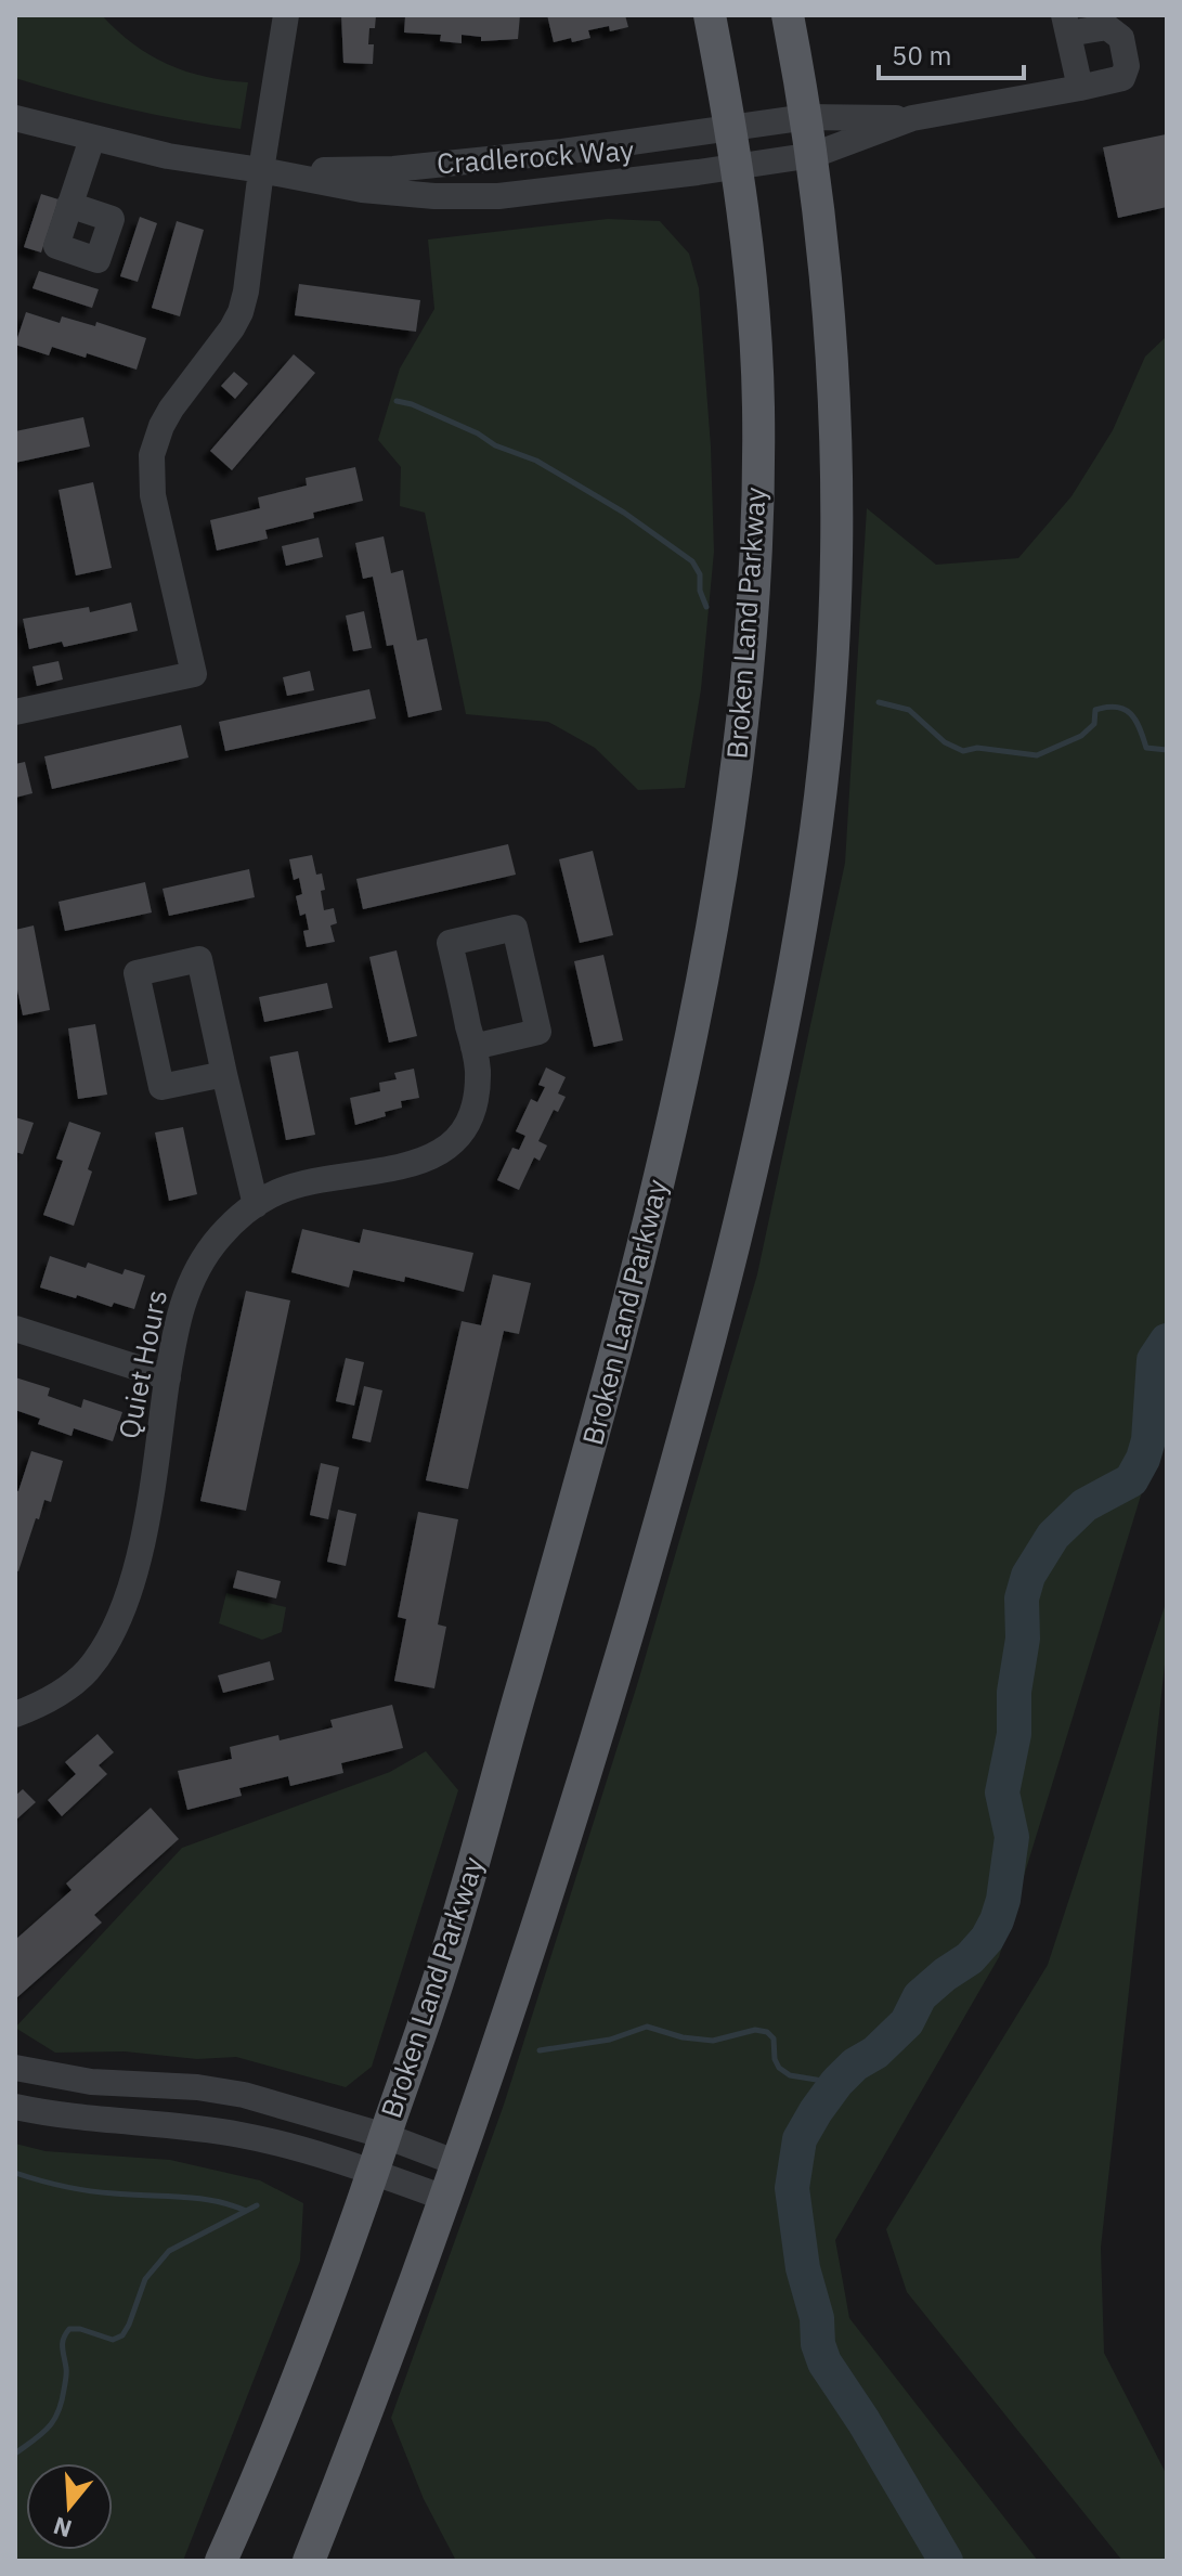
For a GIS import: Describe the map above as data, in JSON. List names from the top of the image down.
{
  "streets": {
    "main road": ["Broken Land Parkway"],
    "street": ["Cradlerock Way", "Quiet Hours"]
  },
  "crossings": [
    ["Cradlerock Way", "Broken Land Parkway"]
  ],
  "scale_bar": "50 m",
  "north": "bottom"
}
